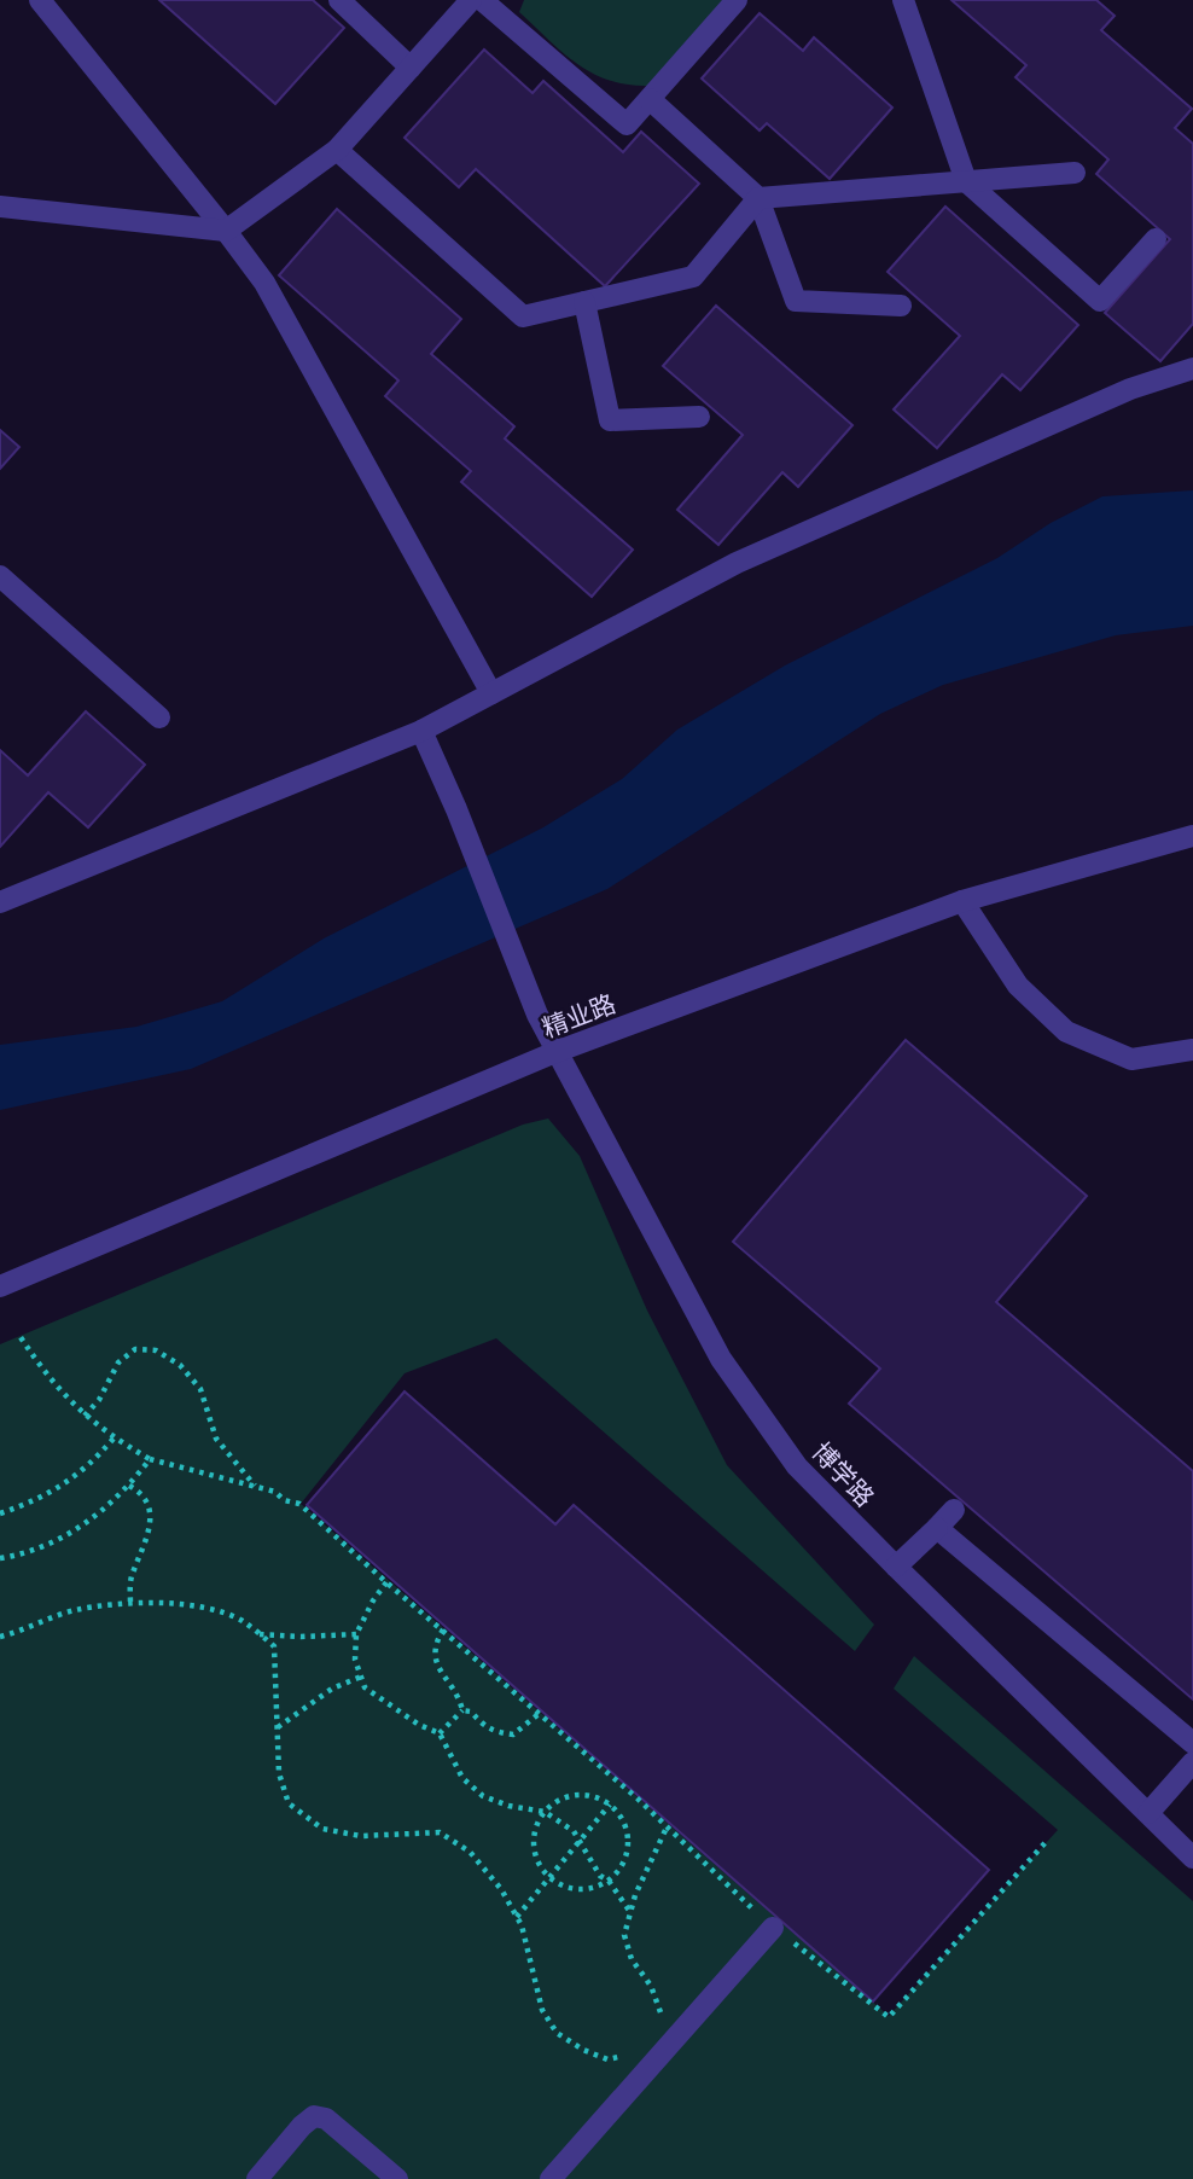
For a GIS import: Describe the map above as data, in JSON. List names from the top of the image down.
{
  "streets": {
    "street": ["精业路", "博学路"]
  },
  "crossings": [
    ["精业路", "博学路"]
  ]
}
